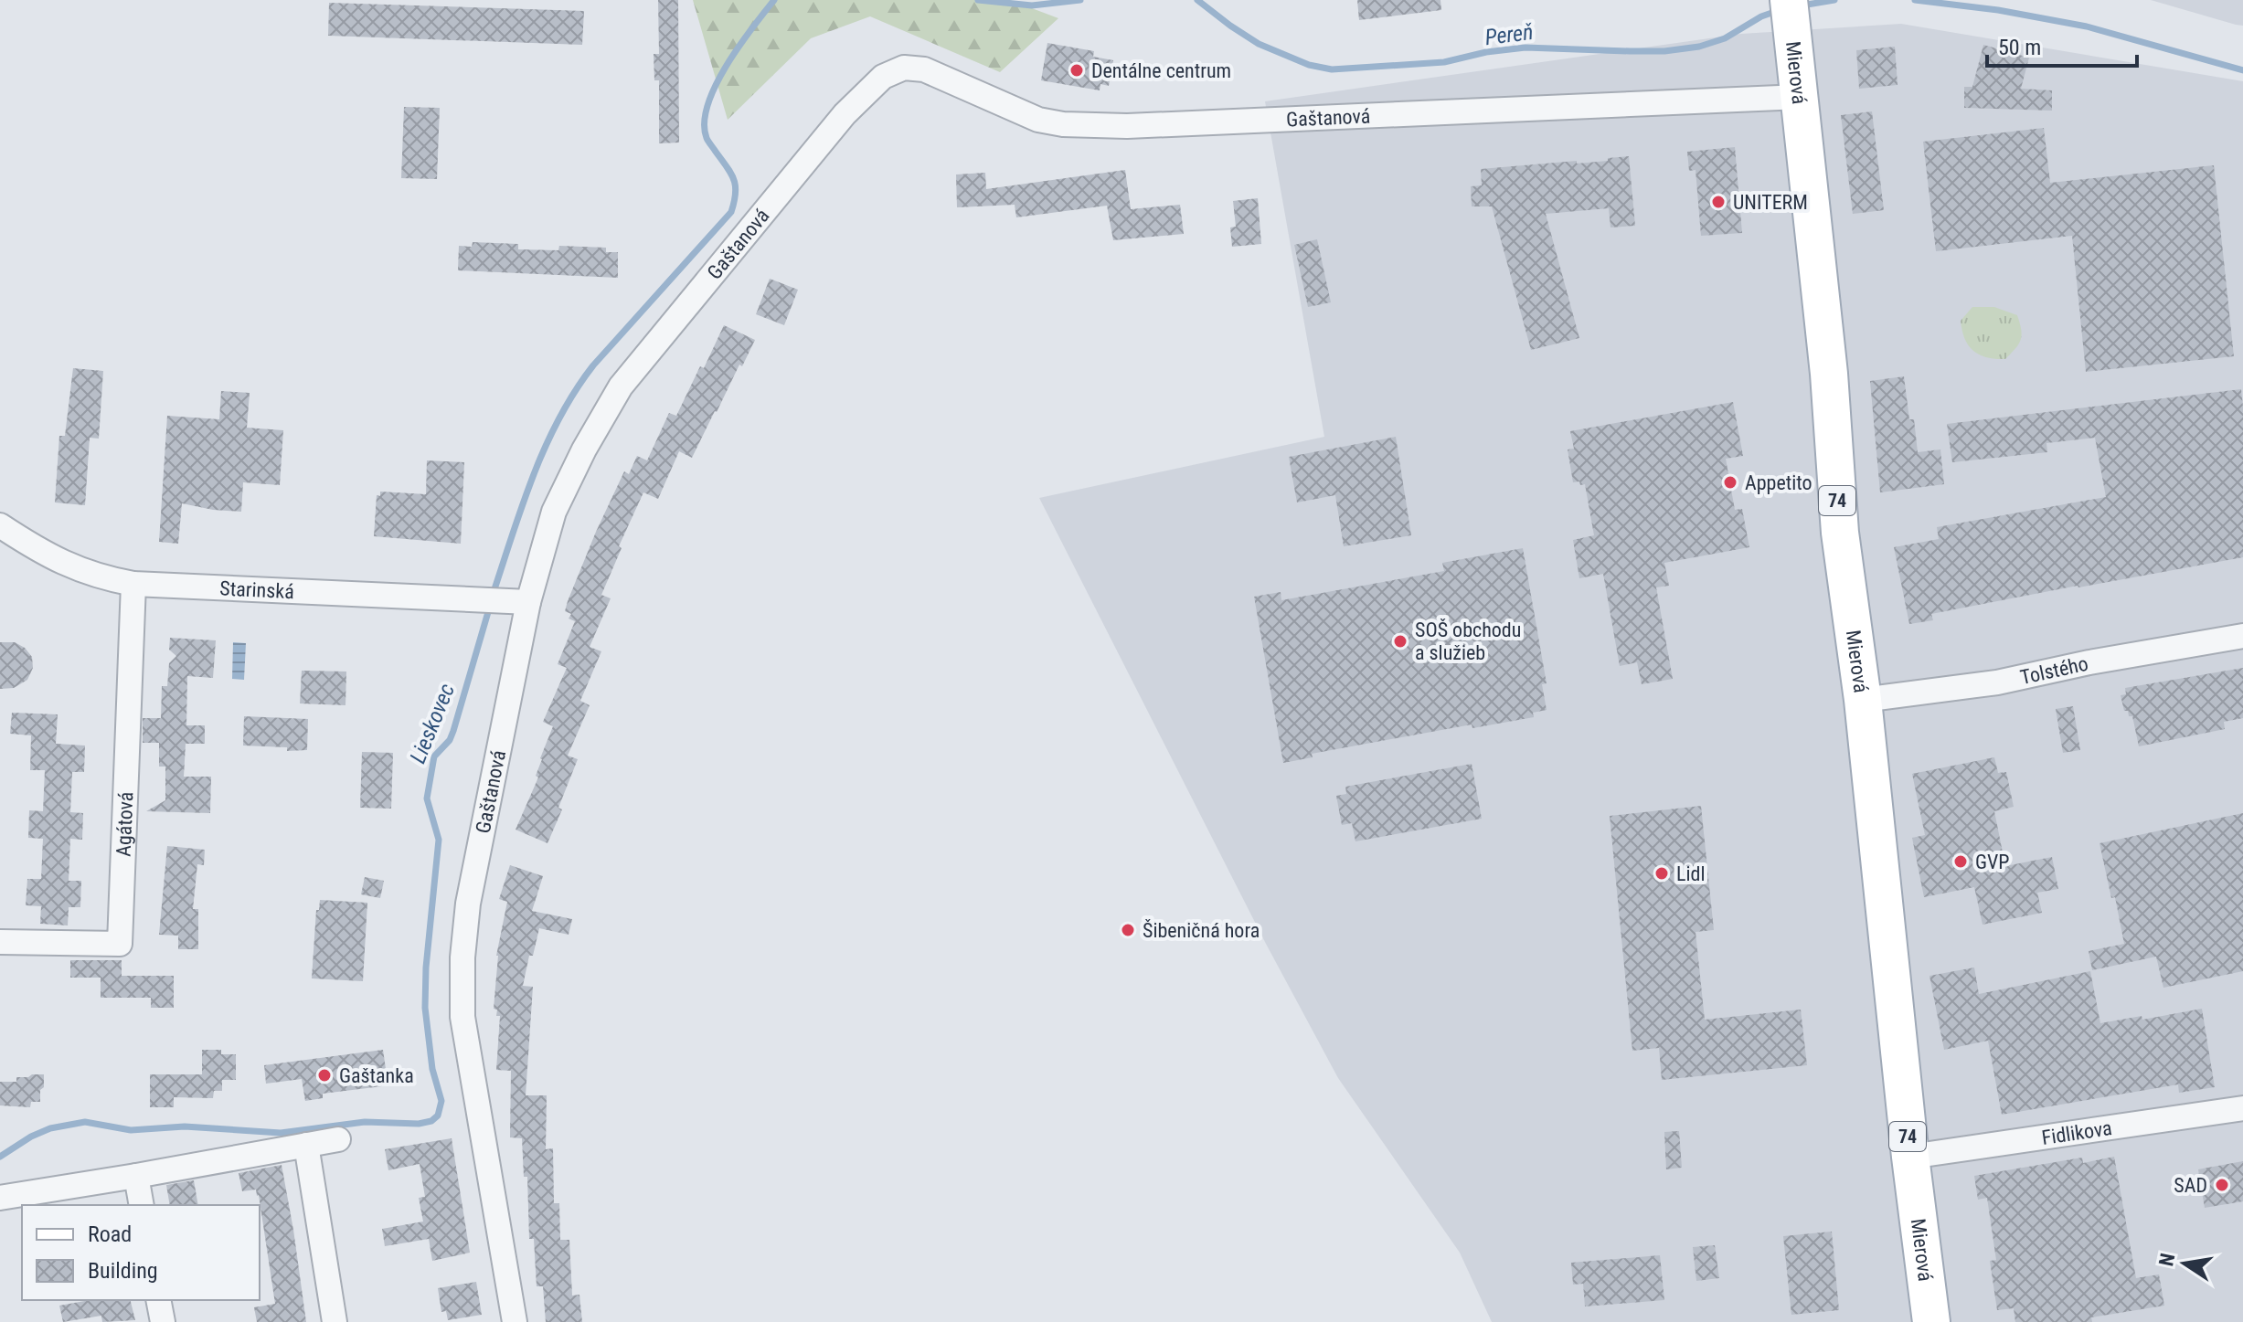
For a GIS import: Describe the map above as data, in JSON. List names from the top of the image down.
{
  "streets": {
    "main road": ["Mierová", "74"],
    "street": [
      "Gaštanová",
      "Starinská",
      "Tolstého",
      "Agátová",
      "Fidlikova"
    ]
  },
  "crossings": [
    ["Mierová", "Gaštanová"],
    ["Mierová", "Tolstého"],
    ["Mierová", "Fidlikova"],
    ["Gaštanová", "Starinská"],
    ["Starinská", "Agátová"]
  ],
  "water": ["Pereň", "Lieskovec"],
  "places": [
    "Dentálne centrum",
    "UNITERM",
    "Appetito",
    "SOŠ obchodu a služieb",
    "GVP",
    "Lidl",
    "Šibeničná hora",
    "Gaštanka",
    "SAD"
  ],
  "legend": ["Road", "Building"],
  "scale_bar": "50 m",
  "north": "left"
}
